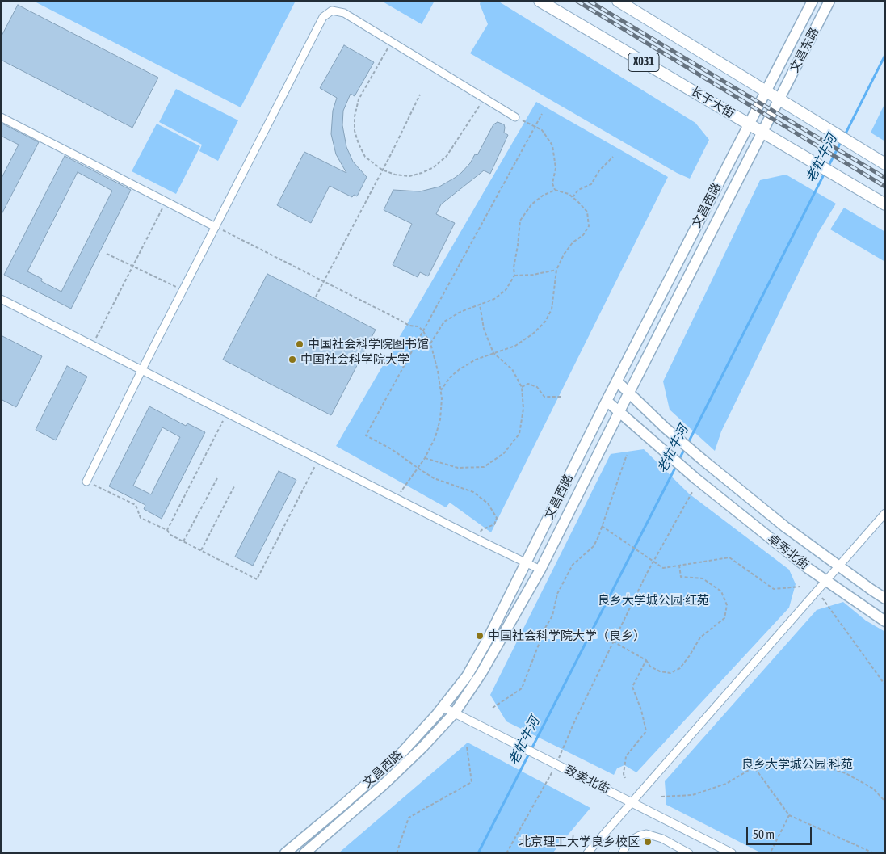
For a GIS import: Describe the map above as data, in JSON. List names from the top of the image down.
{
  "streets": {
    "main road": [
      "文昌东路",
      "X031",
      "长于大街",
      "文昌西路",
      "卓秀北街"
    ],
    "street": ["致美北街"]
  },
  "crossings": [
    ["文昌东路", "文昌西路"],
    ["长于大街", "文昌西路"],
    ["文昌西路", "卓秀北街"],
    ["文昌西路", "致美北街"]
  ],
  "water": ["老牤牛河"],
  "parks": ["良乡大学城公园·红苑", "良乡大学城公园·科苑"],
  "places": [
    "中国社会科学院图书馆",
    "中国社会科学院大学",
    "中国社会科学院大学（良乡）",
    "北京理工大学良乡校区"
  ],
  "scale_bar": "50 m"
}
